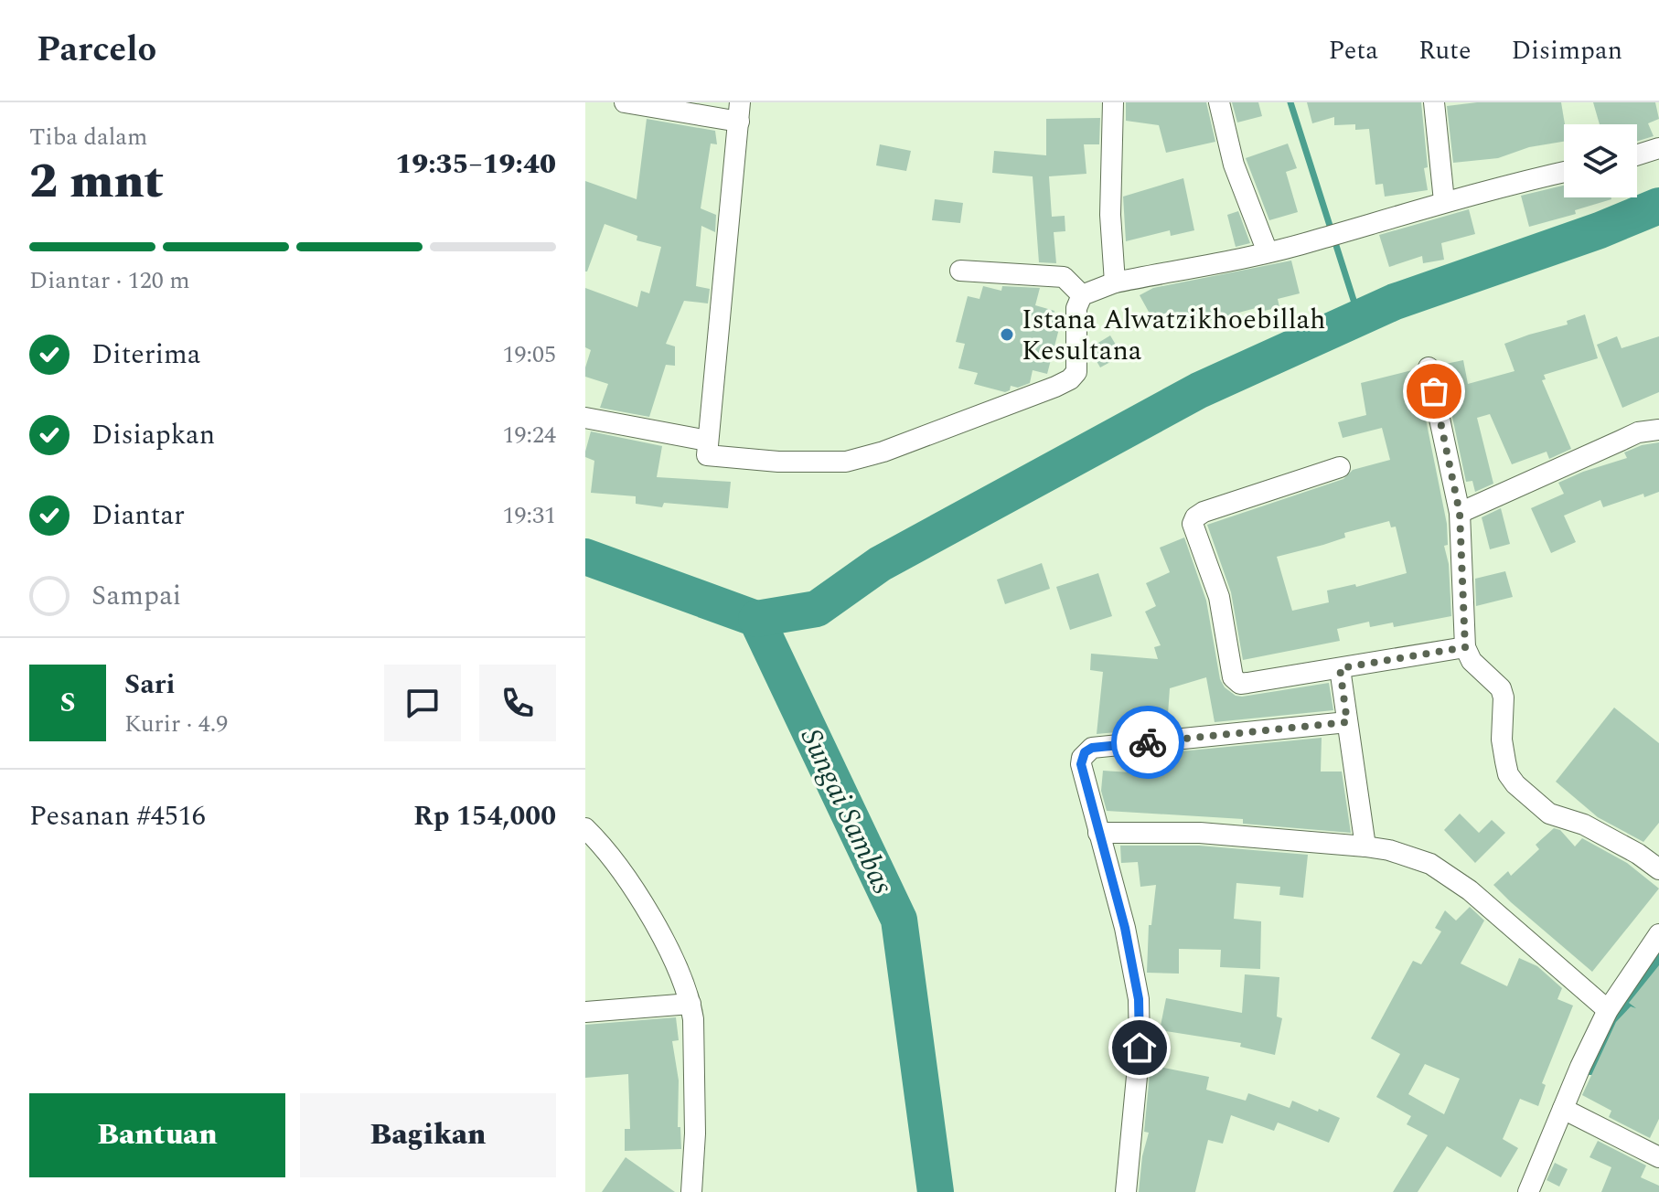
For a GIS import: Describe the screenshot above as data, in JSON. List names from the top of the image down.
{
  "water": ["Sungai Sambas"],
  "places": ["Istana Alwatzikhoebillah Kesultana"],
  "page": {
    "header": "Parcelo",
    "nav": ["Peta", "Rute", "Disimpan"],
    "heading": ["2 mnt", "Tiba dalam", "19:35–19:40"],
    "panel": [
      "Sari",
      "Kurir · 4.9",
      "Pesanan #4516",
      "Rp 154,000"
    ],
    "bar": "Diantar · 120 m",
    "list": [
      ["Diterima", "19:05"],
      ["Disiapkan", "19:24"],
      ["Diantar", "19:31"],
      "Sampai"
    ],
    "round": "S",
    "buttons": ["Bantuan", "Bagikan"]
  }
}
